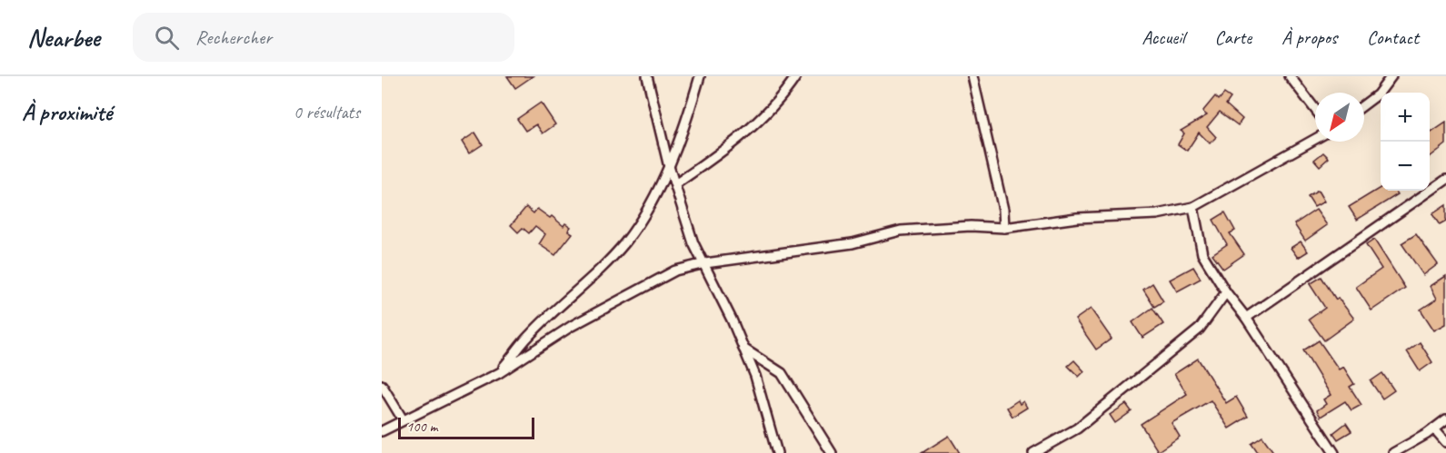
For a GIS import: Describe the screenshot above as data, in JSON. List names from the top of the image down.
{
  "scale_bar": "100 m",
  "north": "bottom left",
  "page": {
    "header": "Nearbee",
    "search": "Rechercher",
    "nav": [
      "Accueil",
      "Carte",
      "À propos",
      "Contact"
    ],
    "heading": ["À proximité", "0 résultats"],
    "map_buttons": ["+", "−"],
    "scale": "100 m"
  }
}
